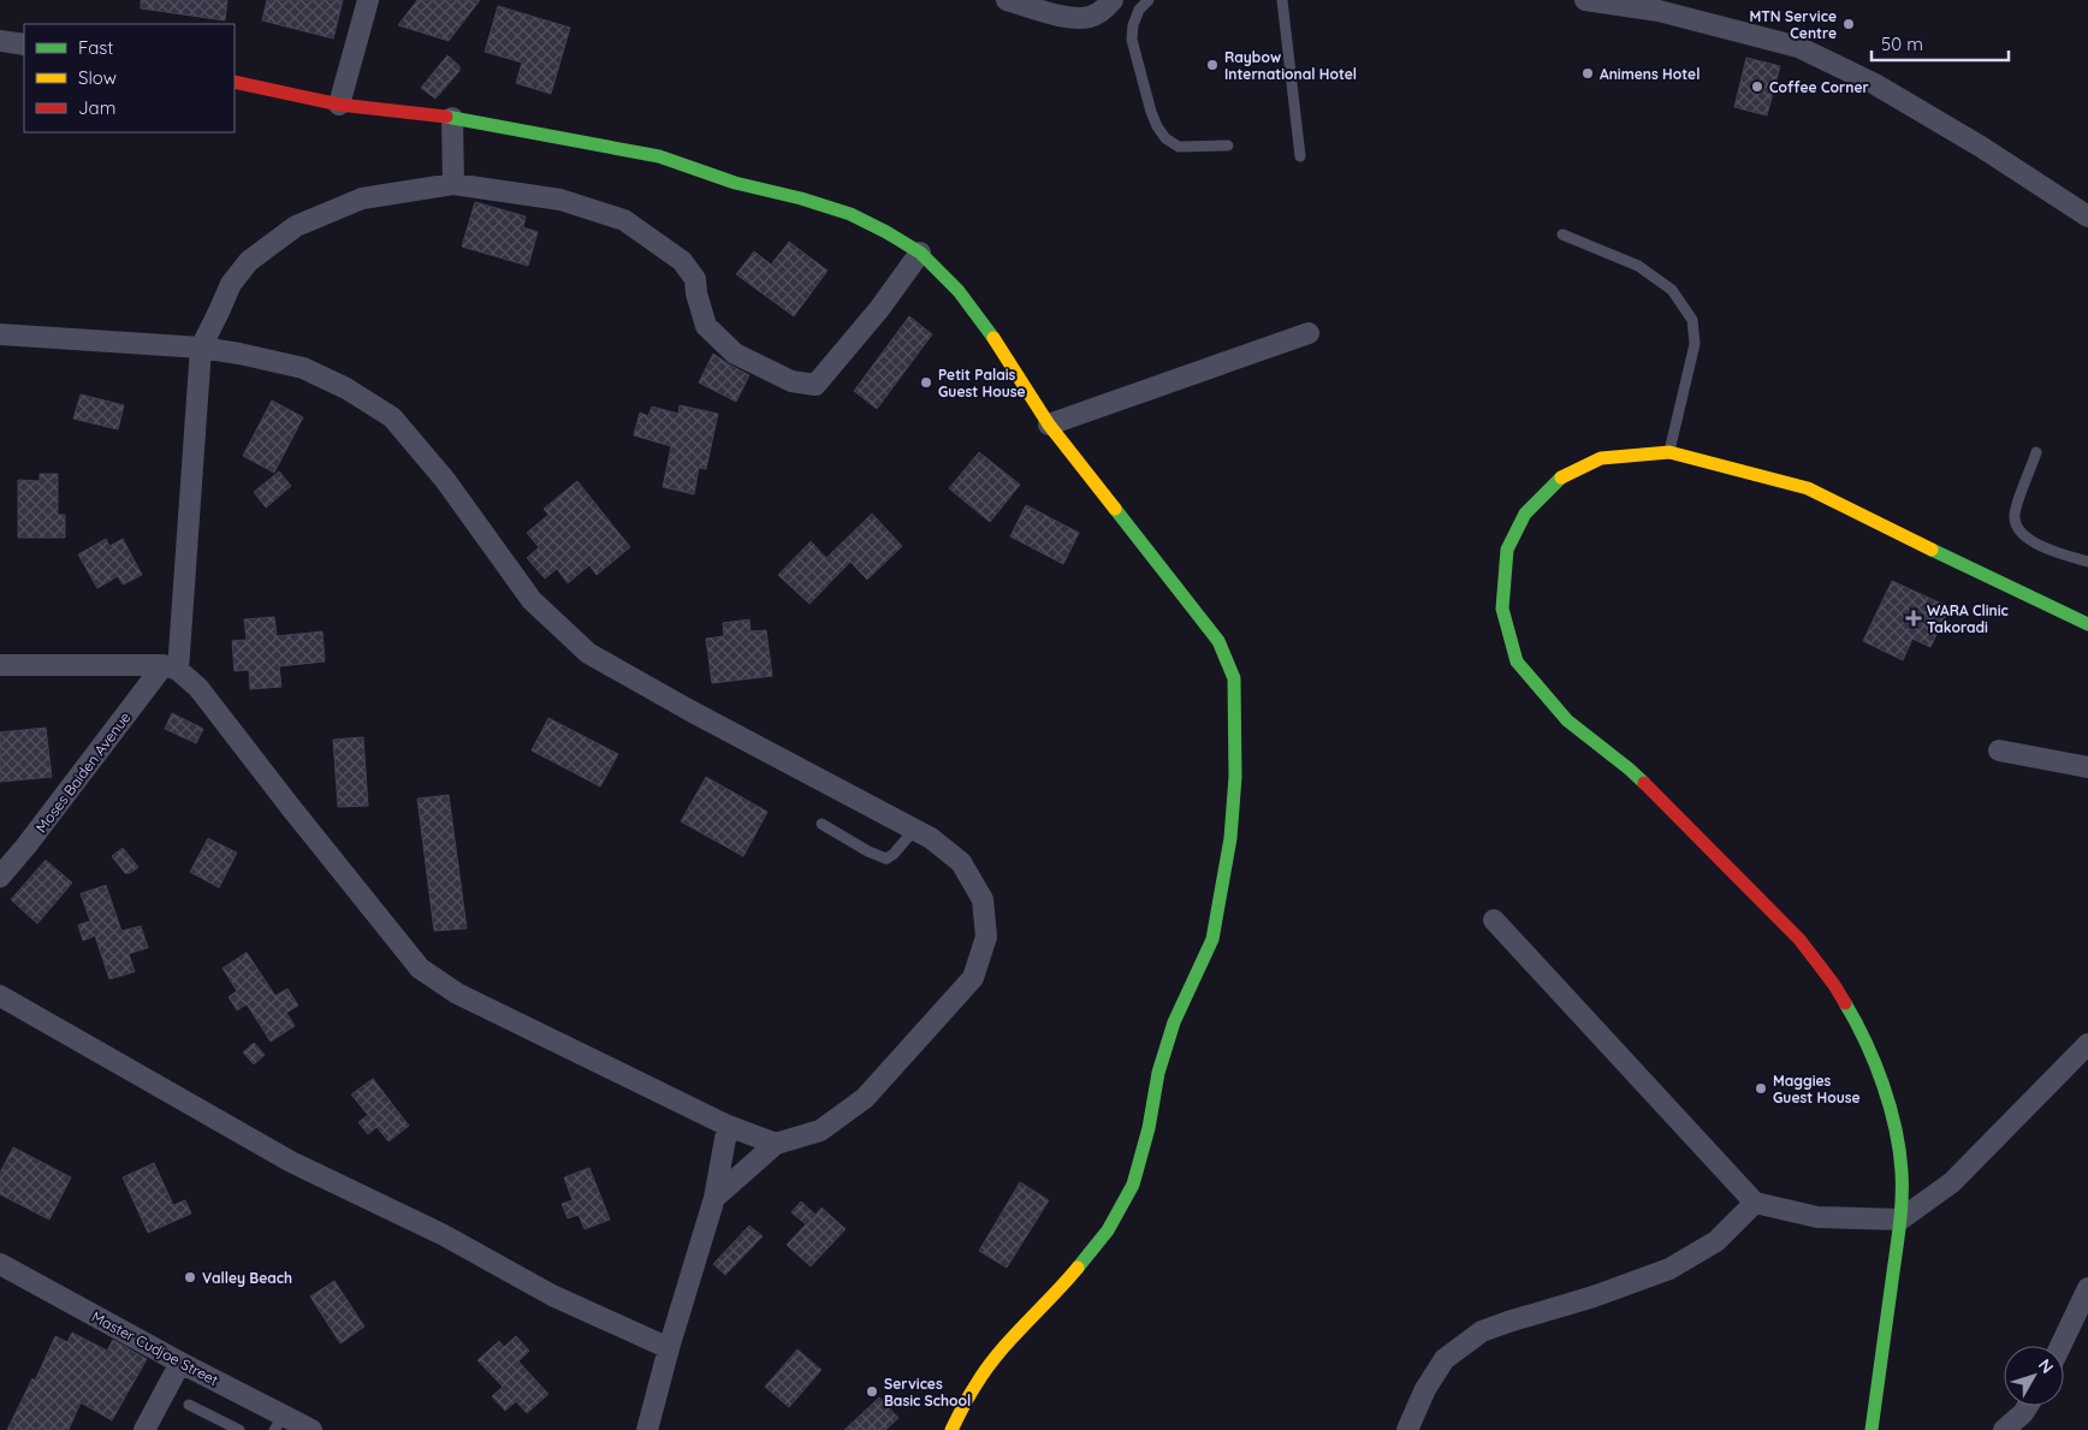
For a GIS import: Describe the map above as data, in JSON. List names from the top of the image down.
{
  "streets": {
    "street": ["Moses Baiden Avenue", "Master Cudjoe Street"]
  },
  "places": {
    "other": [
      "MTN Service Centre",
      "Raybow International Hotel",
      "Animens Hotel",
      "Coffee Corner",
      "Petit Palais Guest House",
      "Maggies Guest House",
      "Valley Beach",
      "Services Basic School"
    ],
    "health": ["WARA Clinic Takoradi"]
  },
  "legend": ["Fast", "Slow", "Jam"],
  "scale_bar": "50 m",
  "north": "top right"
}
